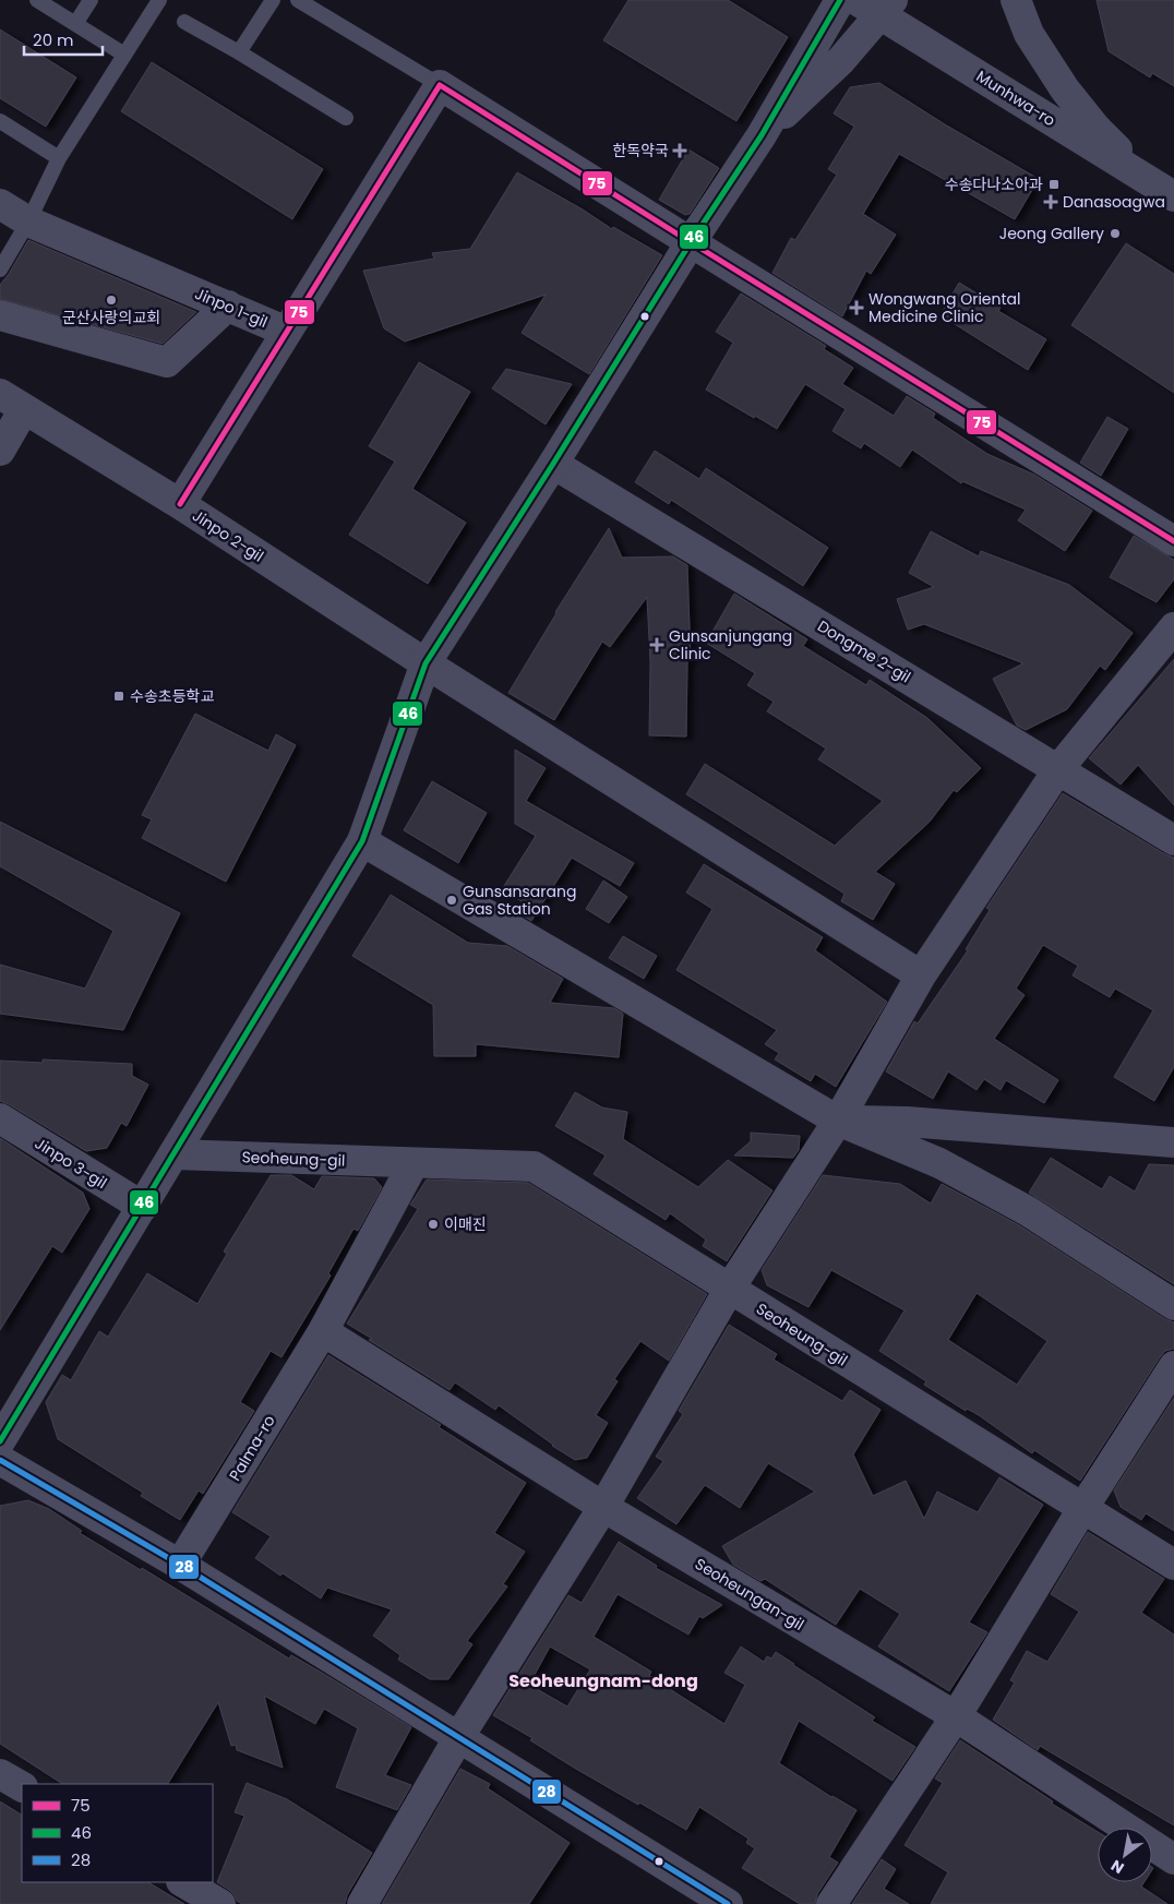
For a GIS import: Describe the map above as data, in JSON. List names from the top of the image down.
{
  "streets": {
    "street": [
      "Munhwa-ro",
      "Jinpo 1-gil",
      "Jinpo 2-gil",
      "Dongme 2-gil",
      "Seoheung-gil",
      "Jinpo 3-gil",
      "Palma-ro",
      "Seoheungan-gil"
    ]
  },
  "crossings": [
    ["Palma-ro", "Seoheungan-gil"]
  ],
  "districts": ["Seoheungnam-dong"],
  "places": {
    "health": [
      "한독약국",
      "Danasoagwa",
      "Wongwang Oriental Medicine Clinic",
      "Gunsanjungang Clinic"
    ],
    "transit": ["수송다나소아과", "수송초등학교"],
    "other": [
      "Jeong Gallery",
      "군산사랑의교회",
      "Gunsansarang Gas Station",
      "이매진"
    ]
  },
  "lines": ["transit line 46", "transit line 75", "transit line 28"],
  "legend": ["75", "46", "28"],
  "scale_bar": "20 m",
  "north": "bottom left"
}
